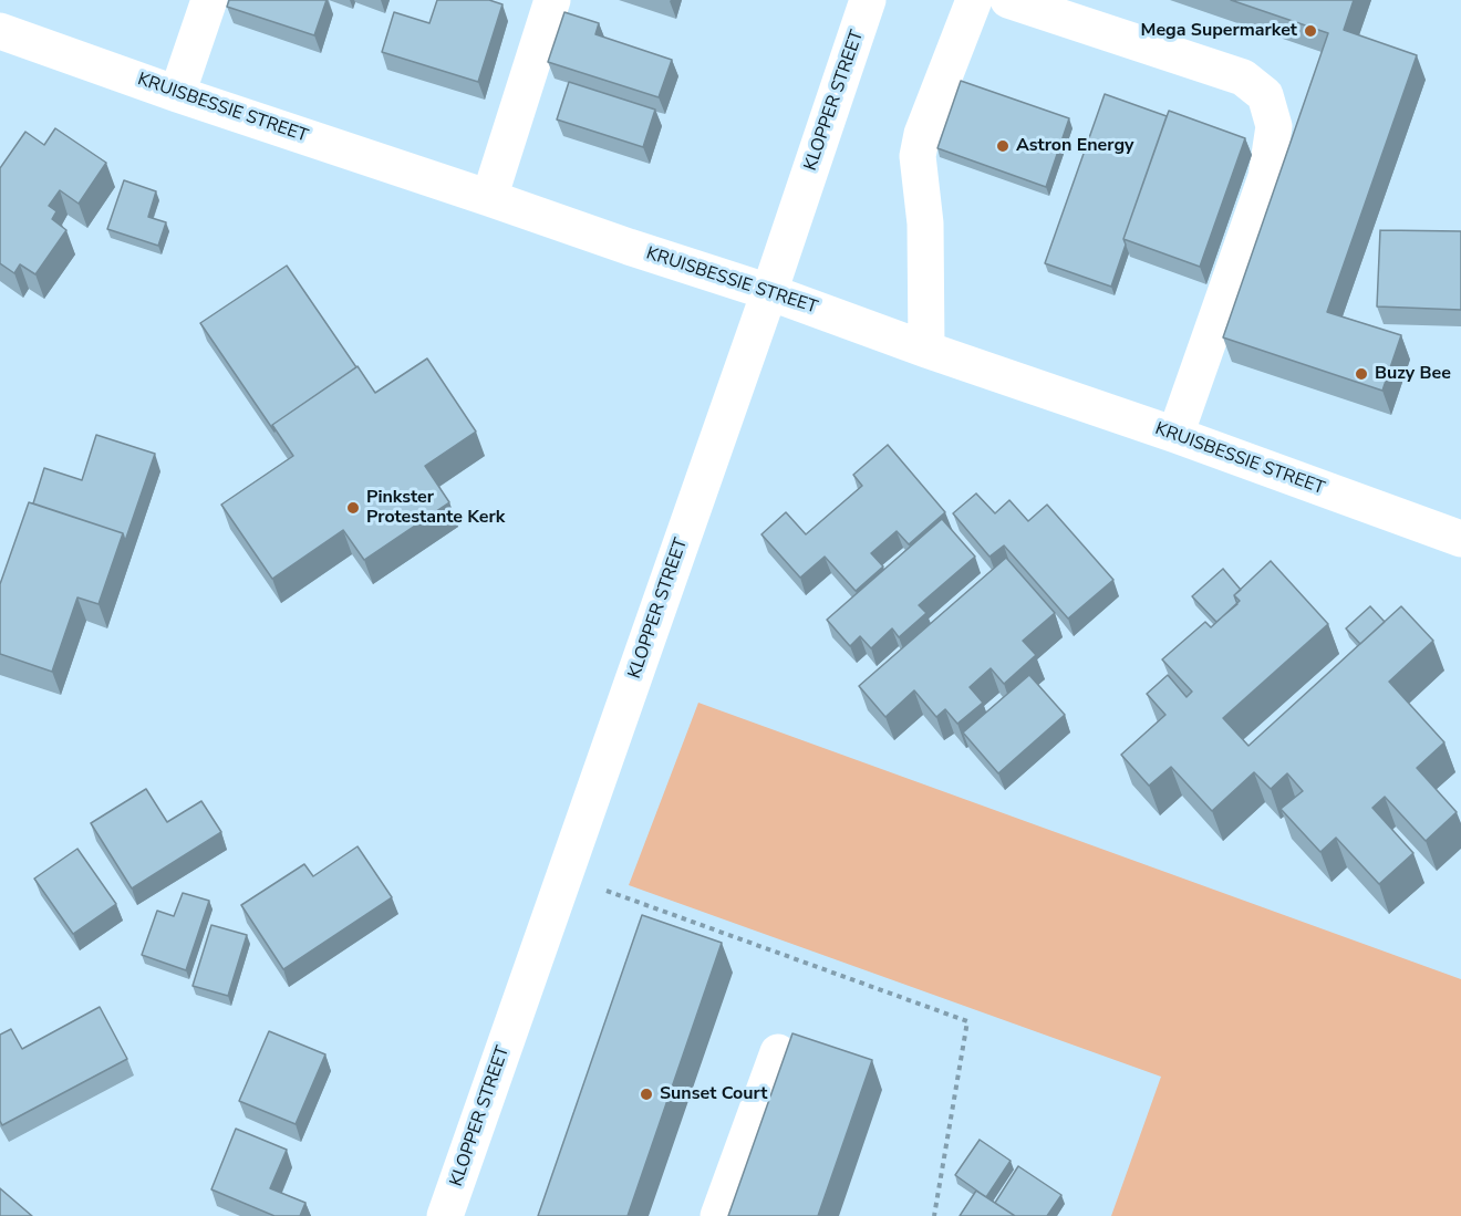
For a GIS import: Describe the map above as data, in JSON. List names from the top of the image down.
{
  "streets": {
    "street": ["KLOPPER STREET", "KRUISBESSIE STREET"]
  },
  "crossings": [
    ["KLOPPER STREET", "KRUISBESSIE STREET"]
  ],
  "places": [
    "Mega Supermarket",
    "Astron Energy",
    "Buzy Bee",
    "Pinkster Protestante Kerk",
    "Sunset Court"
  ]
}
